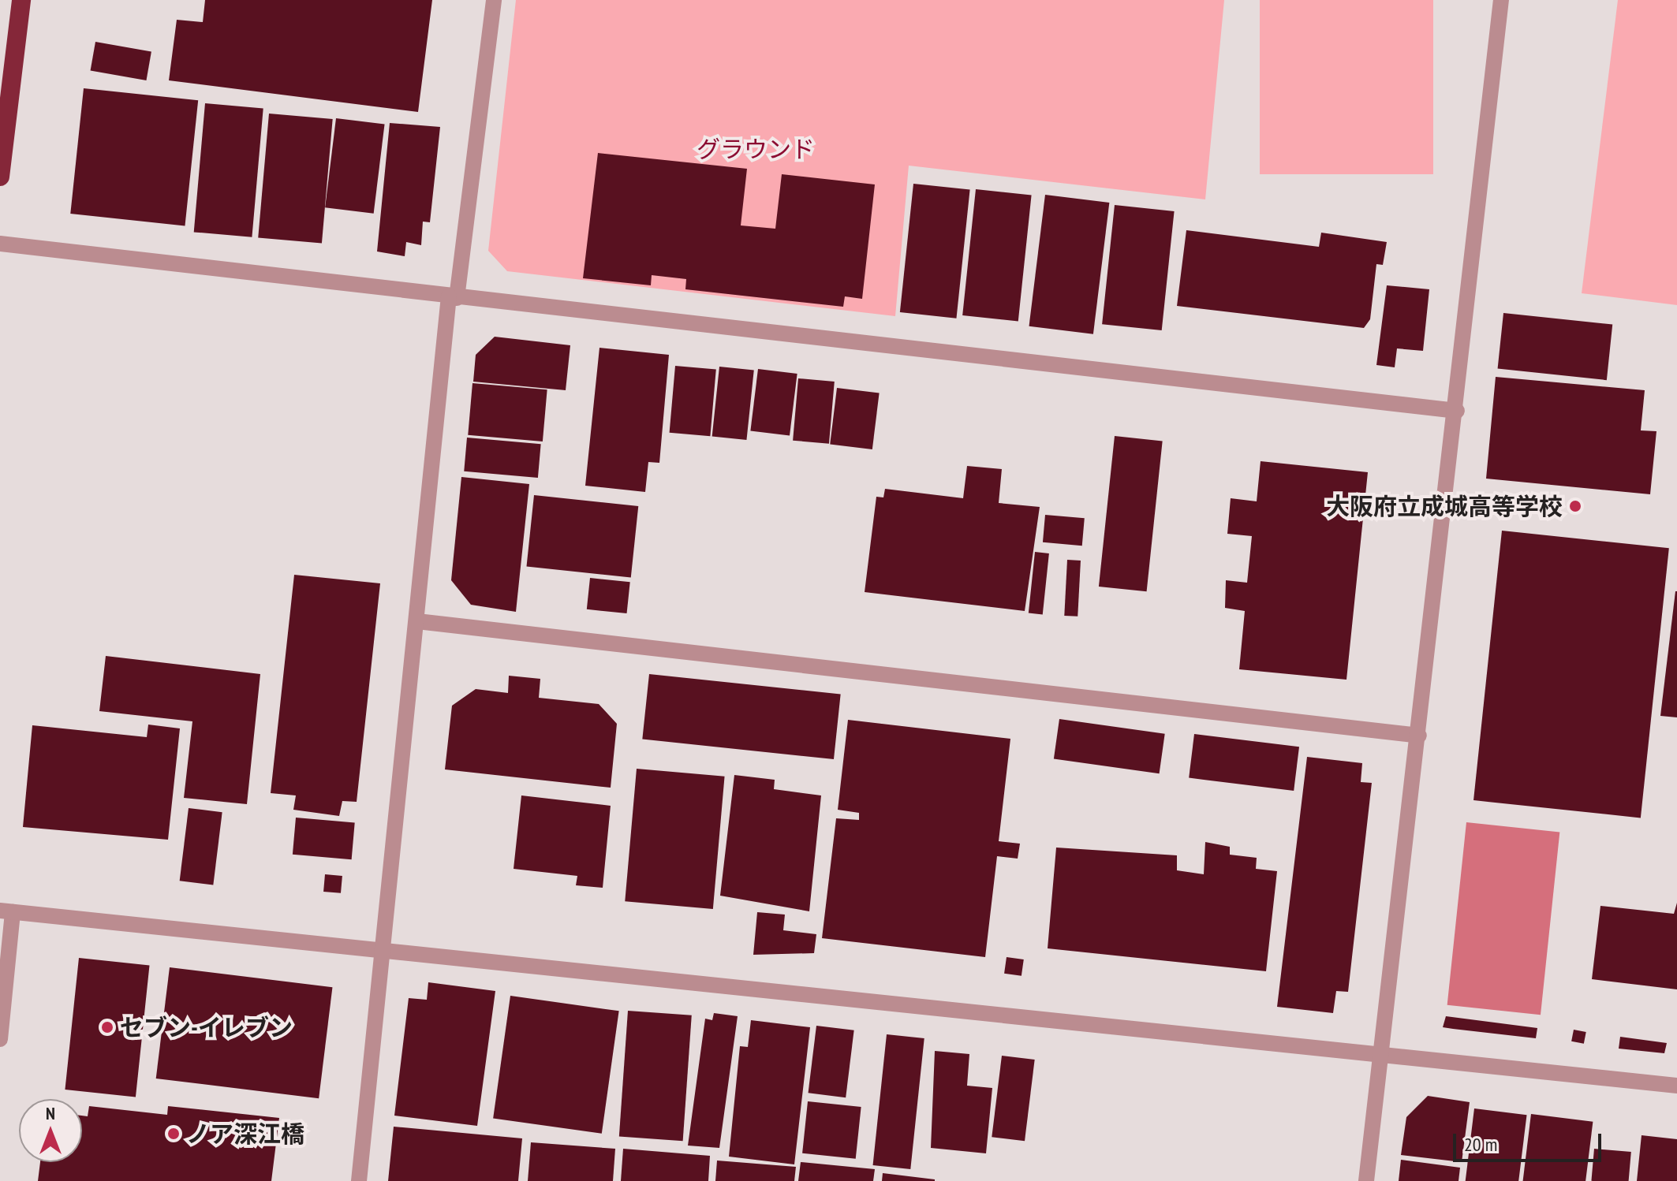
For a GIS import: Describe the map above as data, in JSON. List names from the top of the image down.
{
  "parks": ["グラウンド"],
  "places": ["大阪府立成城高等学校", "セブン-イレブン", "ノア深江橋"],
  "scale_bar": "20 m",
  "north": "top"
}
